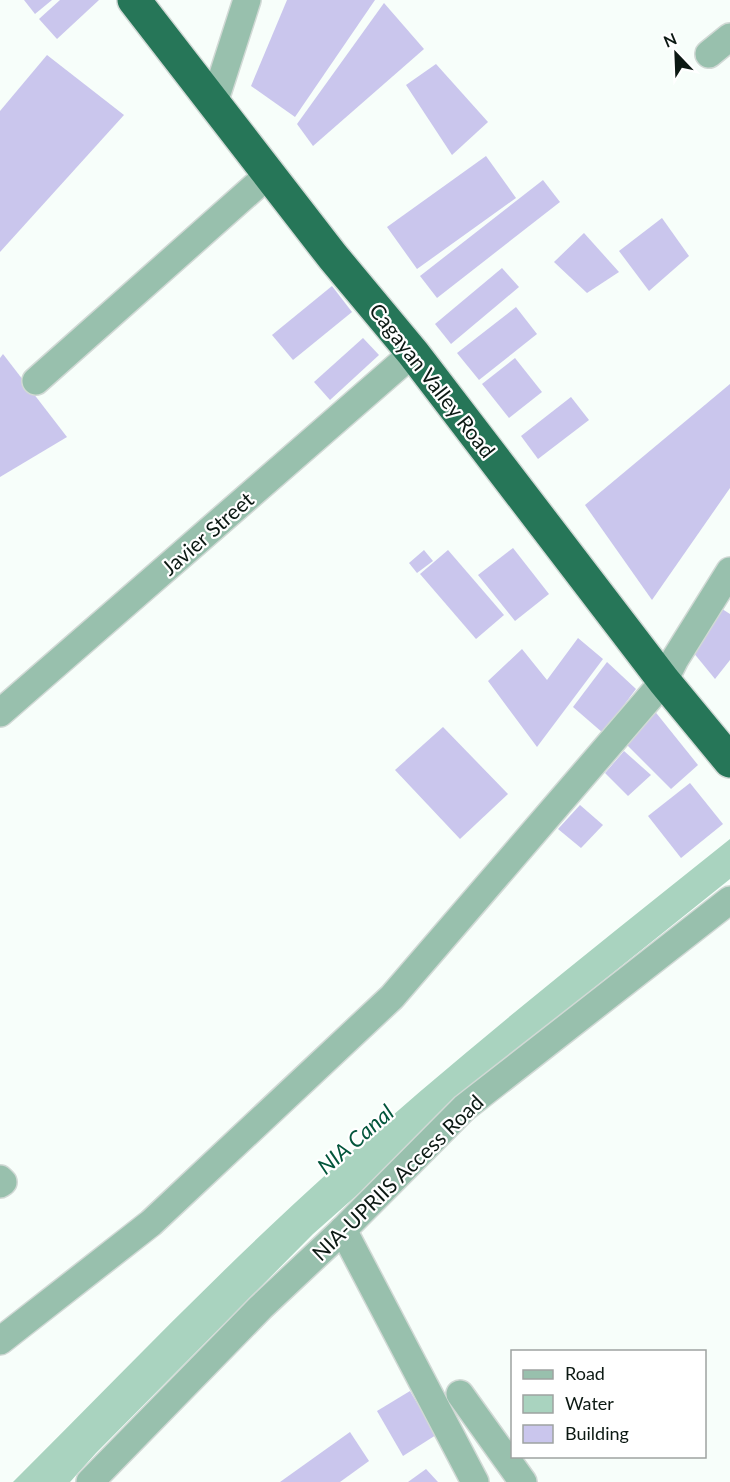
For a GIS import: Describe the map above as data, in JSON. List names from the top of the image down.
{
  "streets": {
    "highway": ["Cagayan Valley Road"],
    "street": ["Javier Street", "NIA-UPRIIS Access Road"]
  },
  "crossings": [
    ["Cagayan Valley Road", "Javier Street"]
  ],
  "water": ["NIA Canal"],
  "legend": ["Road", "Water", "Building"],
  "north": "top left"
}
